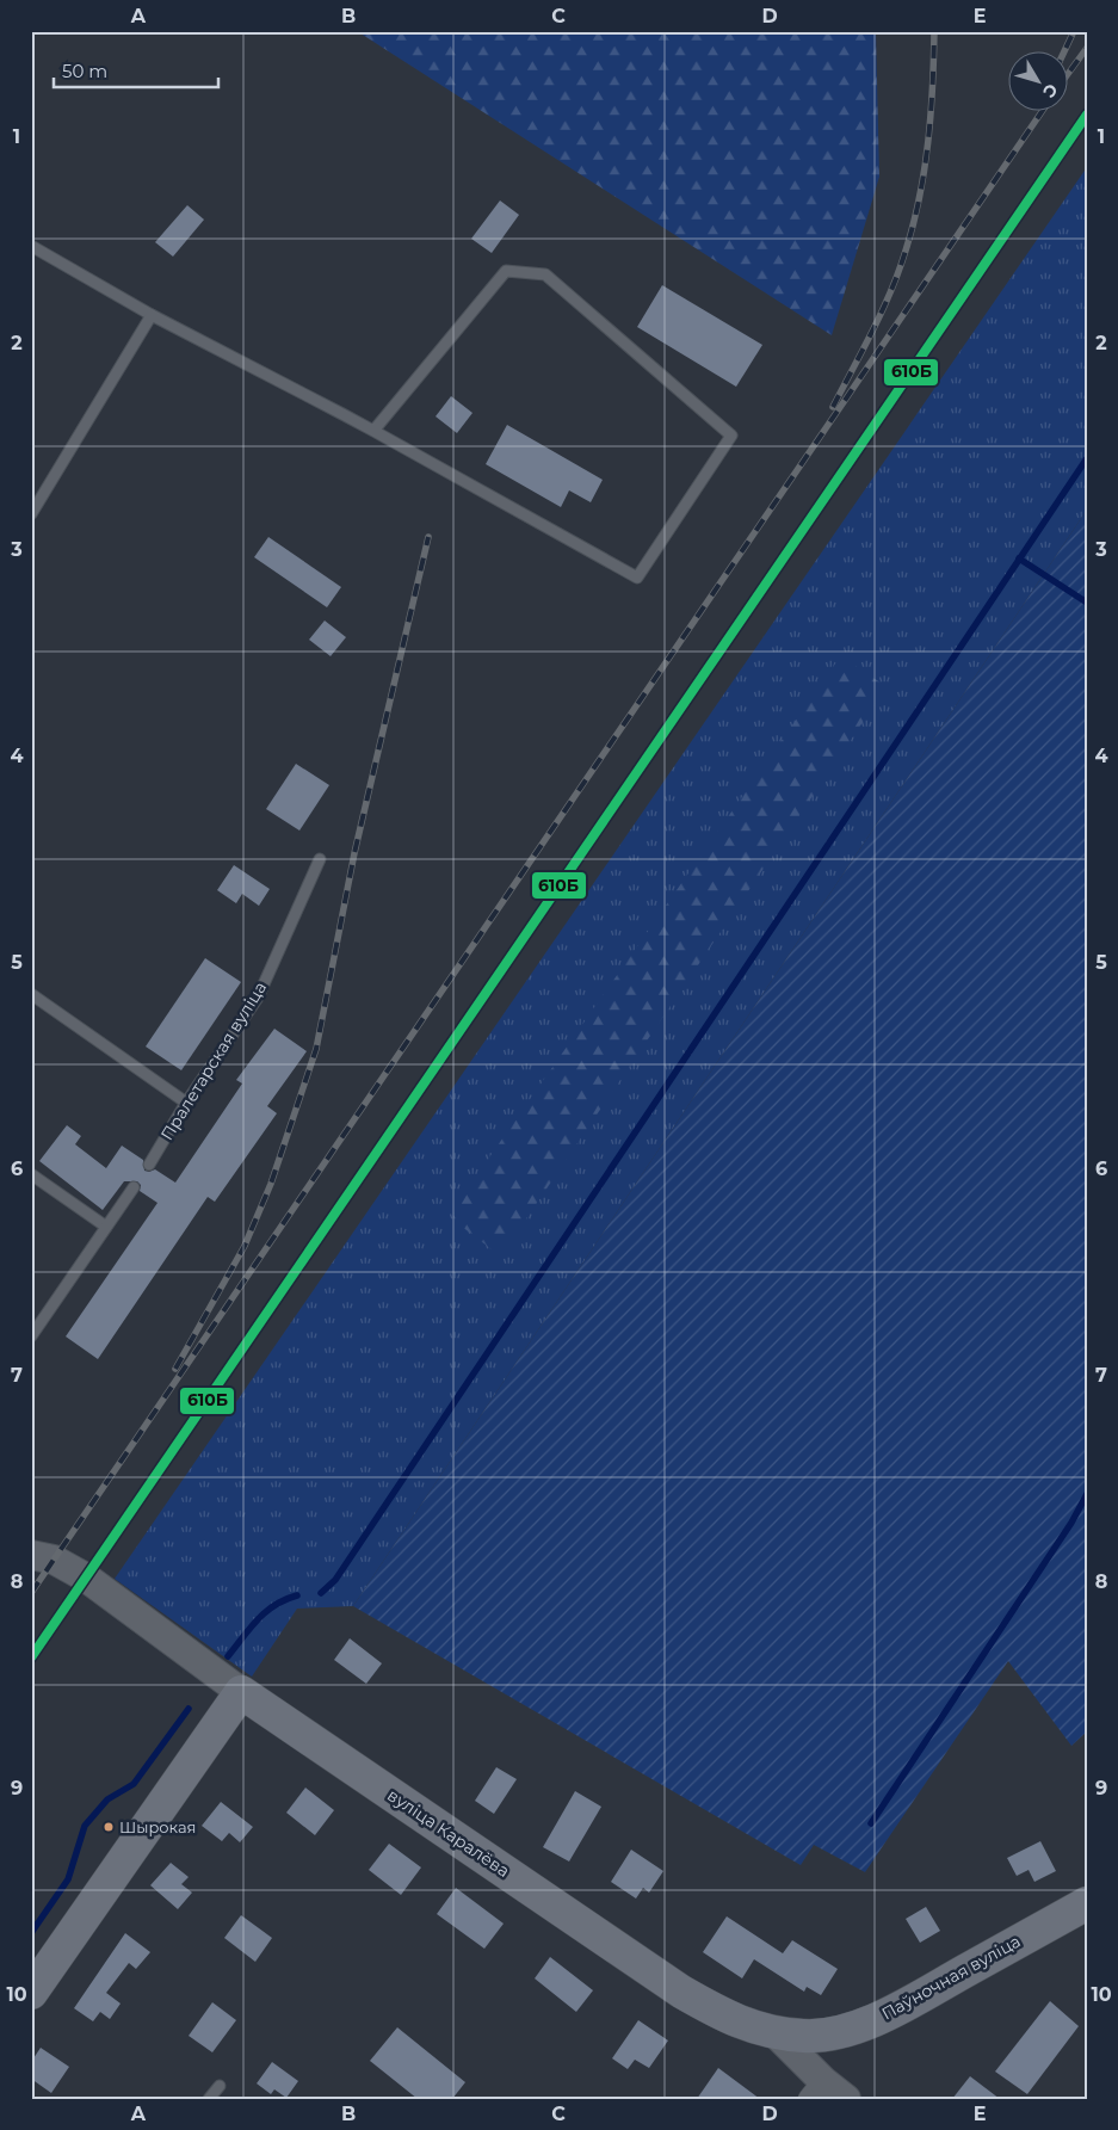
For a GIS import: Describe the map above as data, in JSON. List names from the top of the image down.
{
  "streets": {
    "main road": ["вуліца Каралёва", "Паўночная вуліца"],
    "lane": ["Пралетарская вуліца"]
  },
  "crossings": [
    ["вуліца Каралёва", "Паўночная вуліца"]
  ],
  "places": ["Шырокая"],
  "lines": ["transit line 610Б"],
  "scale_bar": "50 m",
  "north": "bottom right",
  "grid": {
    "columns": [
      "A",
      "B",
      "C",
      "D",
      "E"
    ],
    "rows": [
      "1",
      "2",
      "3",
      "4",
      "5",
      "6",
      "7",
      "8",
      "9",
      "10"
    ]
  }
}
